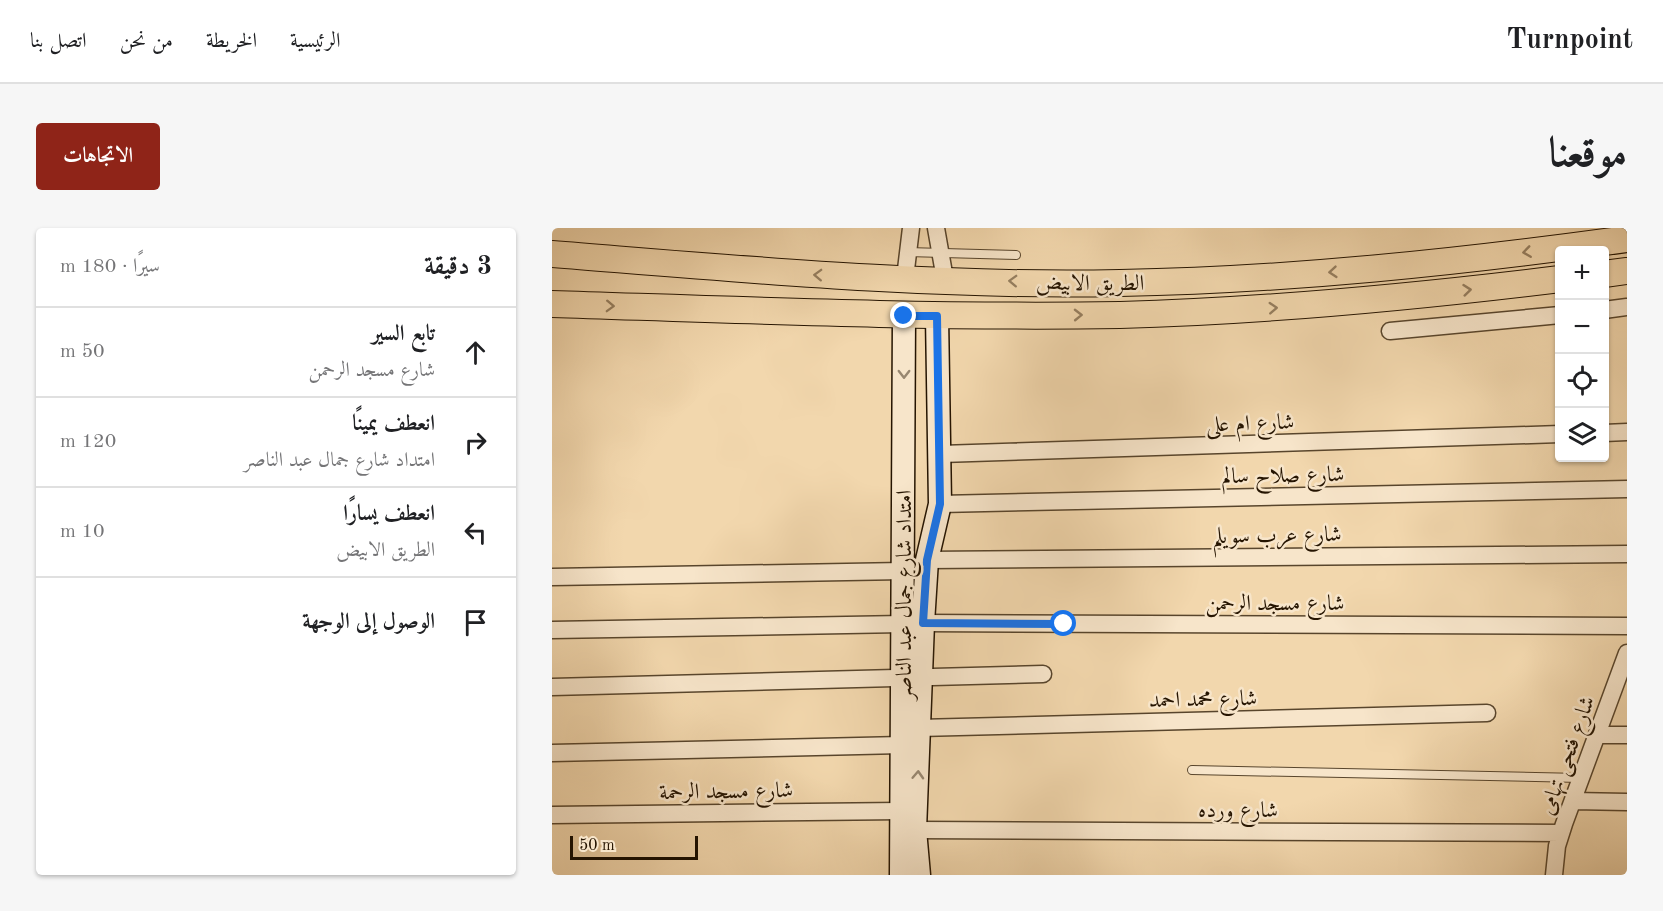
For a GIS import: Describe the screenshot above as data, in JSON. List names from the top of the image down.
{
  "streets": {
    "main road": ["الطريق الابيض"],
    "street": [
      "شارع ام على",
      "شارع صلاح سالم",
      "شارع عرب سويلم",
      "امتداد شارع جمال عبد الناصر",
      "شارع مسجد الرحمن",
      "شارع محمد احمد",
      "شارع فتحى تهامى",
      "شارع مسجد الرحمة",
      "شارع ورده"
    ]
  },
  "crossings": [
    ["الطريق الابيض", "امتداد شارع جمال عبد الناصر"],
    ["شارع ام على", "امتداد شارع جمال عبد الناصر"],
    ["شارع صلاح سالم", "امتداد شارع جمال عبد الناصر"],
    ["شارع عرب سويلم", "امتداد شارع جمال عبد الناصر"],
    ["امتداد شارع جمال عبد الناصر", "شارع مسجد الرحمن"],
    ["امتداد شارع جمال عبد الناصر", "شارع محمد احمد"],
    ["امتداد شارع جمال عبد الناصر", "شارع مسجد الرحمة"],
    ["امتداد شارع جمال عبد الناصر", "شارع ورده"],
    ["شارع فتحى تهامى", "شارع ورده"]
  ],
  "scale_bar": "50 m",
  "page": {
    "header": "Turnpoint",
    "nav": [
      "الرئيسية",
      "الخريطة",
      "من نحن",
      "اتصل بنا"
    ],
    "title": "موقعنا",
    "buttons": "الاتجاهات",
    "heading": ["3 دقيقة", "سيرًا · 180 m"],
    "map_buttons": ["+", "−"],
    "list": [
      ["تابع السير", "شارع مسجد الرحمن", "50 m"],
      ["انعطف يمينًا", "امتداد شارع جمال عبد الناصر", "120 m"],
      ["انعطف يسارًا", "الطريق الابيض", "10 m"],
      "الوصول إلى الوجهة"
    ],
    "scale": "50 m"
  }
}
